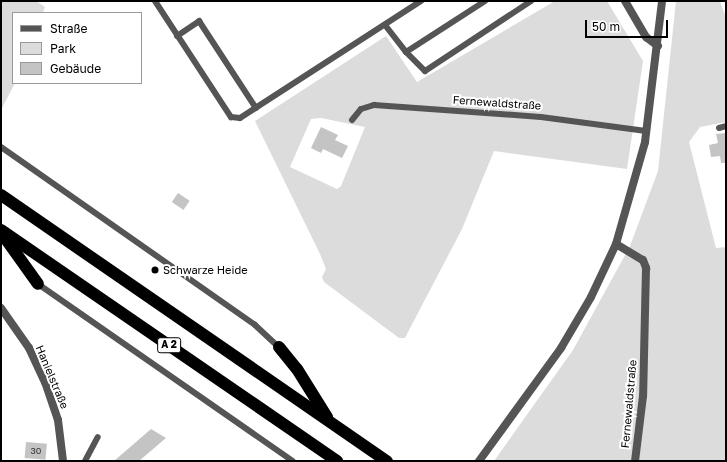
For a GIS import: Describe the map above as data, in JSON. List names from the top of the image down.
{
  "streets": {
    "highway": ["A 2"],
    "street": ["Fernewaldstraße", "Hanielstraße"]
  },
  "places": ["Schwarze Heide"],
  "house_numbers": ["30"],
  "legend": ["Straße", "Park", "Gebäude"],
  "scale_bar": "50 m"
}
